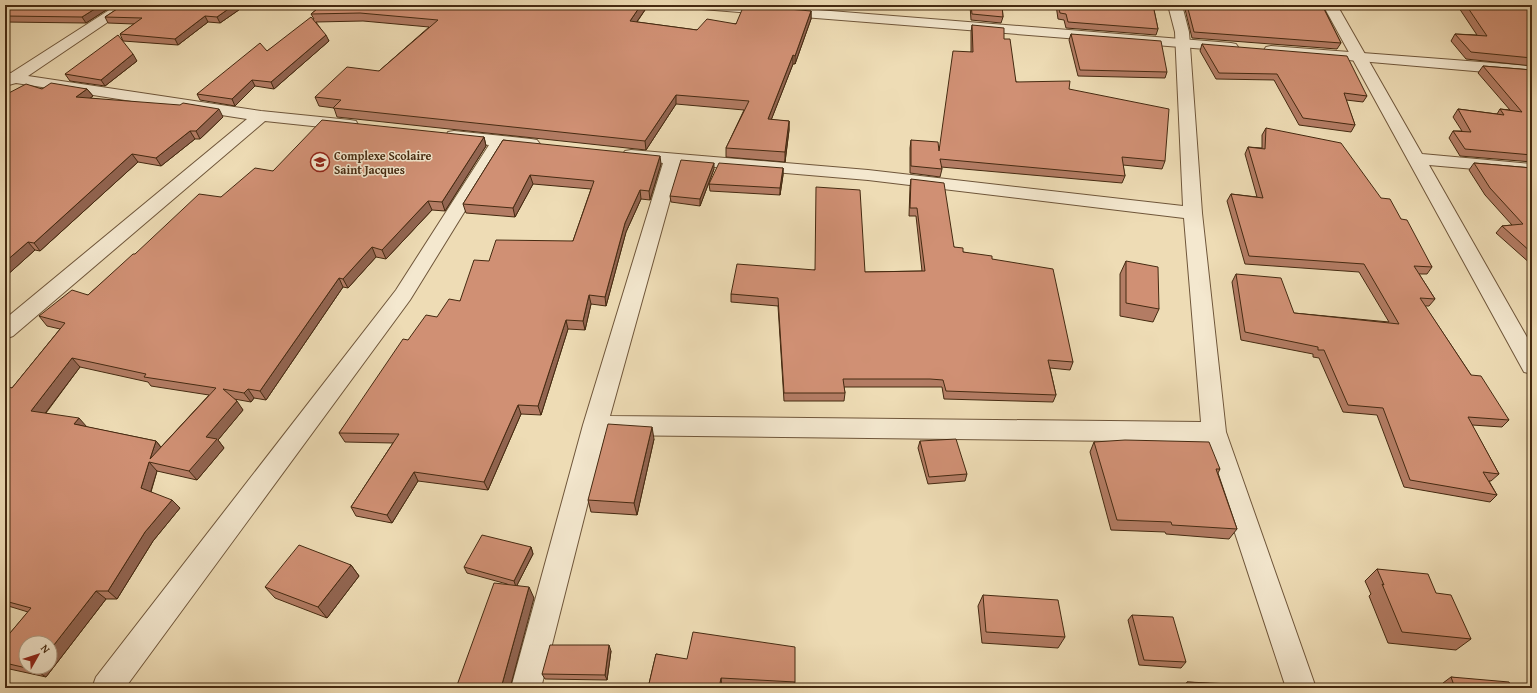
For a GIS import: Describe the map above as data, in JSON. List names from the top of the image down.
{
  "places": {
    "school or university": ["Complexe Scolaire Saint Jacques"]
  },
  "north": "top right"
}
